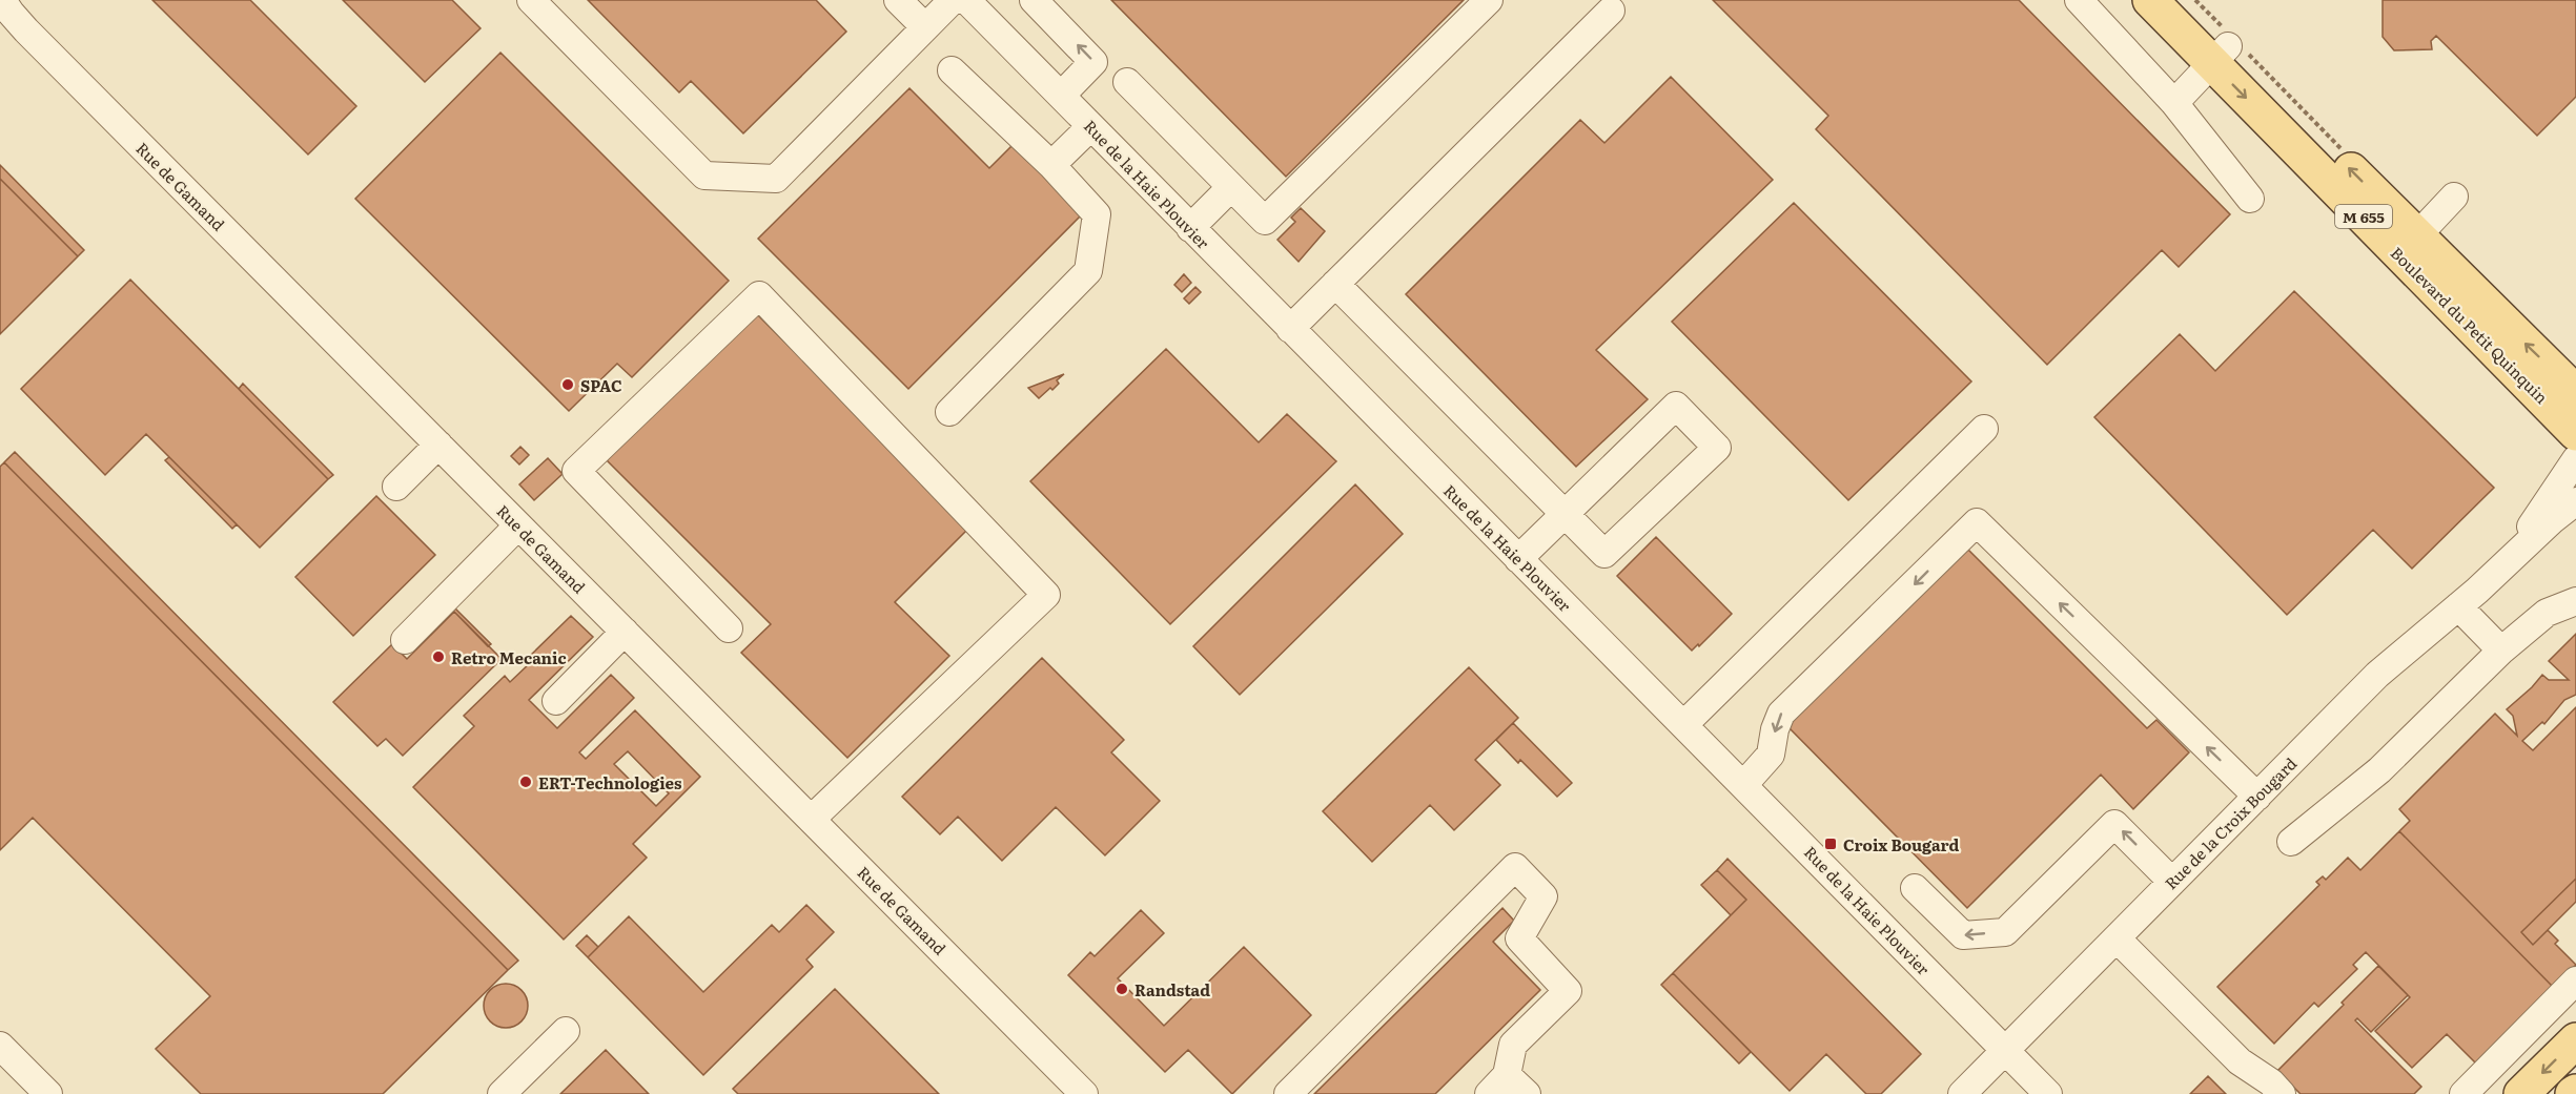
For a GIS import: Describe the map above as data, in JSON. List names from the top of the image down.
{
  "streets": {
    "main road": ["M 655", "Boulevard du Petit Quinquin"],
    "street": ["Rue de la Haie Plouvier", "Rue de Gamand", "Rue de la Croix Bougard"]
  },
  "crossings": [
    ["Rue de la Haie Plouvier", "Rue de la Croix Bougard"]
  ],
  "places": {
    "other": [
      "SPAC",
      "Retro Mecanic",
      "ERT-Technologies",
      "Randstad"
    ],
    "transit": ["Croix Bougard"]
  }
}
